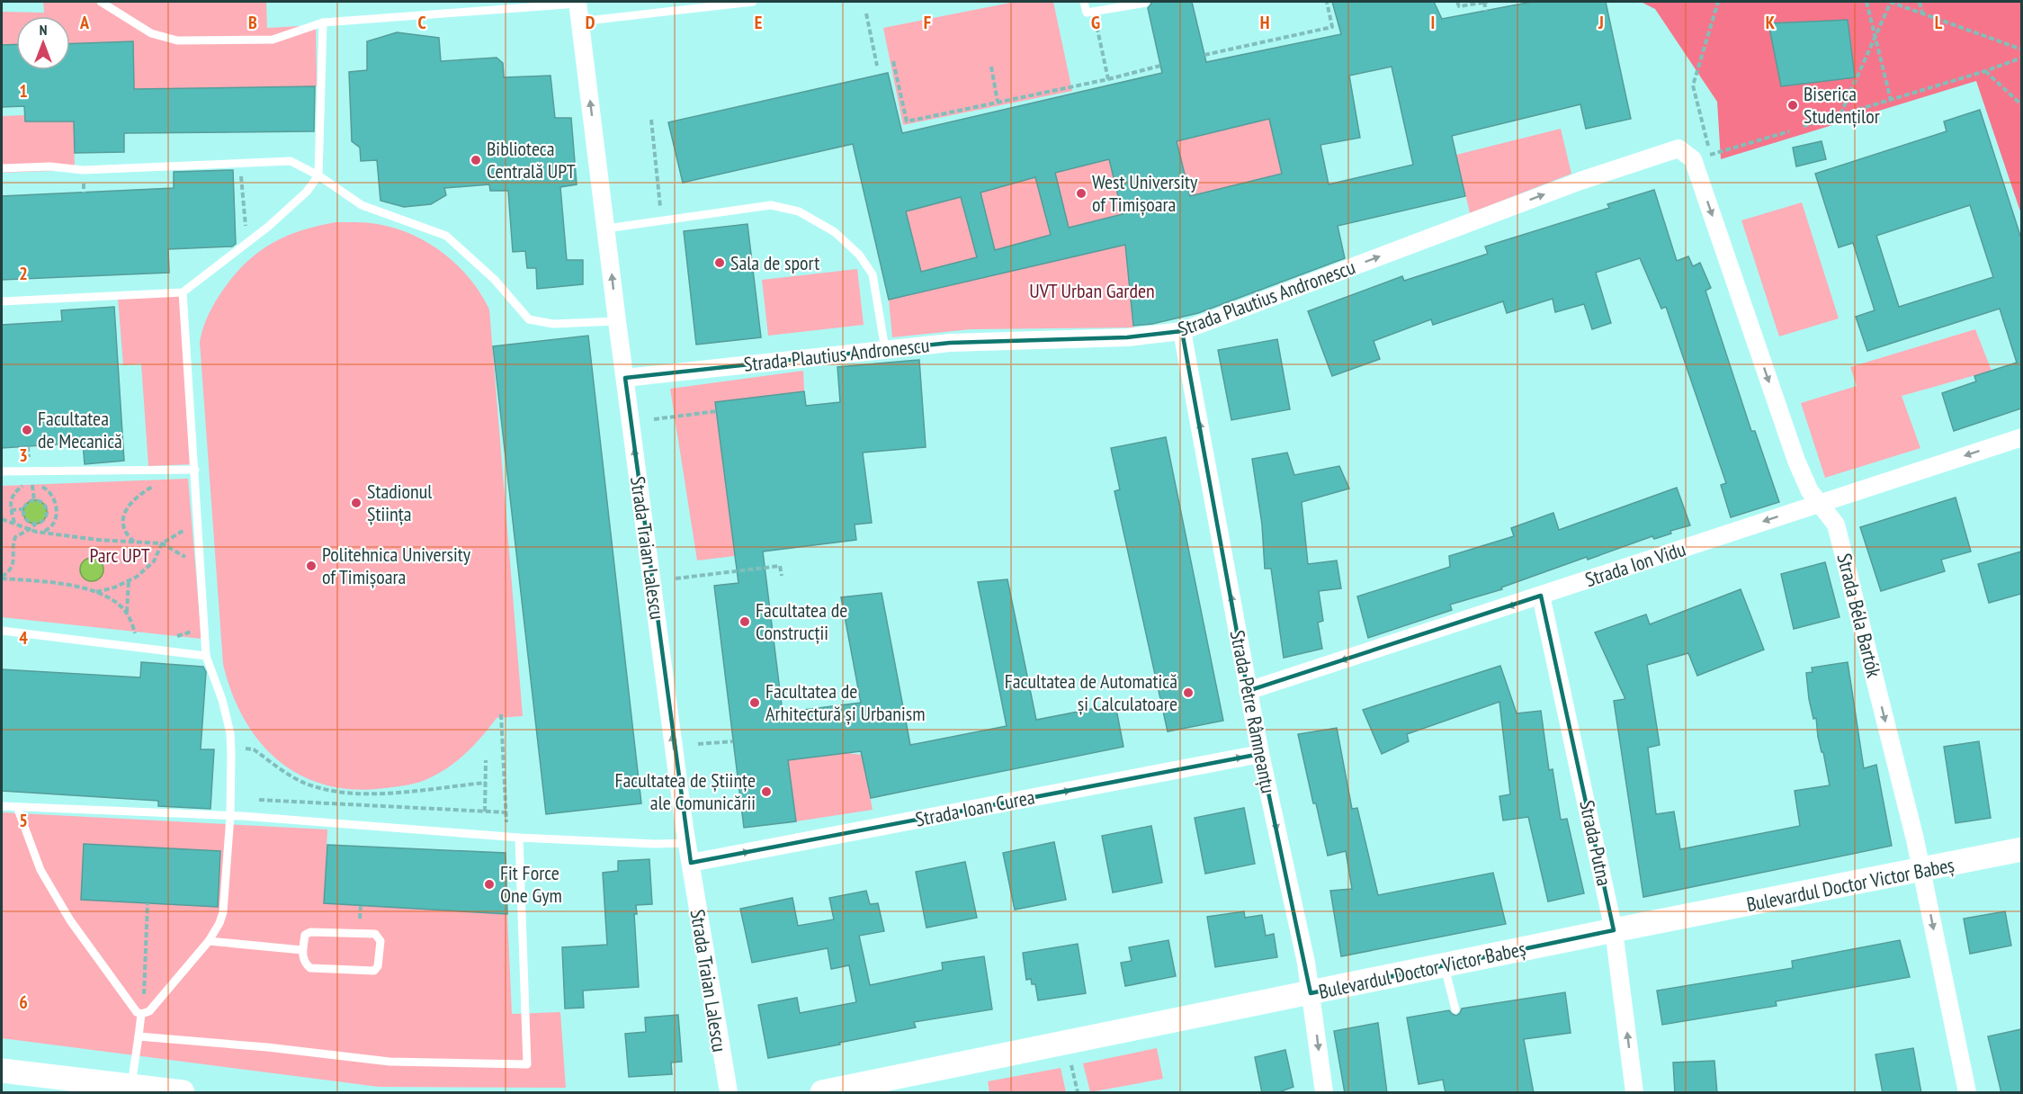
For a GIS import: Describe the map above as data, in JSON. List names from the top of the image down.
{
  "streets": {
    "street": [
      "Strada Plautius Andronescu",
      "Strada Traian Lalescu",
      "Strada Ion Vidu",
      "Strada Béla Bartók",
      "Strada Petre Râmneanțu",
      "Strada Ioan Curea",
      "Strada Putna",
      "Bulevardul Doctor Victor Babeș"
    ]
  },
  "crossings": [
    ["Strada Plautius Andronescu", "Strada Traian Lalescu"],
    ["Strada Plautius Andronescu", "Strada Béla Bartók"],
    ["Strada Plautius Andronescu", "Strada Petre Râmneanțu"],
    ["Strada Traian Lalescu", "Strada Ioan Curea"],
    ["Strada Ion Vidu", "Strada Béla Bartók"],
    ["Strada Ion Vidu", "Strada Petre Râmneanțu"],
    ["Strada Ion Vidu", "Strada Putna"],
    ["Strada Béla Bartók", "Bulevardul Doctor Victor Babeș"],
    ["Strada Petre Râmneanțu", "Strada Ioan Curea"],
    ["Strada Petre Râmneanțu", "Bulevardul Doctor Victor Babeș"],
    ["Strada Putna", "Bulevardul Doctor Victor Babeș"]
  ],
  "one_way": [
    "Strada Plautius Andronescu",
    "Strada Traian Lalescu",
    "Strada Ion Vidu",
    "Strada Béla Bartók",
    "Strada Ioan Curea"
  ],
  "parks": ["UVT Urban Garden", "Parc UPT"],
  "places": [
    "Biserica Studenților",
    "Biblioteca Centrală UPT",
    "West University of Timișoara",
    "Sala de sport",
    "Facultatea de Mecanică",
    "Stadionul Știința",
    "Politehnica University of Timișoara",
    "Facultatea de Construcții",
    "Facultatea de Automatică și Calculatoare",
    "Facultatea de Arhitectură și Urbanism",
    "Facultatea de Științe ale Comunicării",
    "Fit Force One Gym"
  ],
  "north": "top",
  "grid": {
    "columns": [
      "A",
      "B",
      "C",
      "D",
      "E",
      "F",
      "G",
      "H",
      "I",
      "J",
      "K",
      "L"
    ],
    "rows": [
      "1",
      "2",
      "3",
      "4",
      "5",
      "6"
    ]
  }
}
